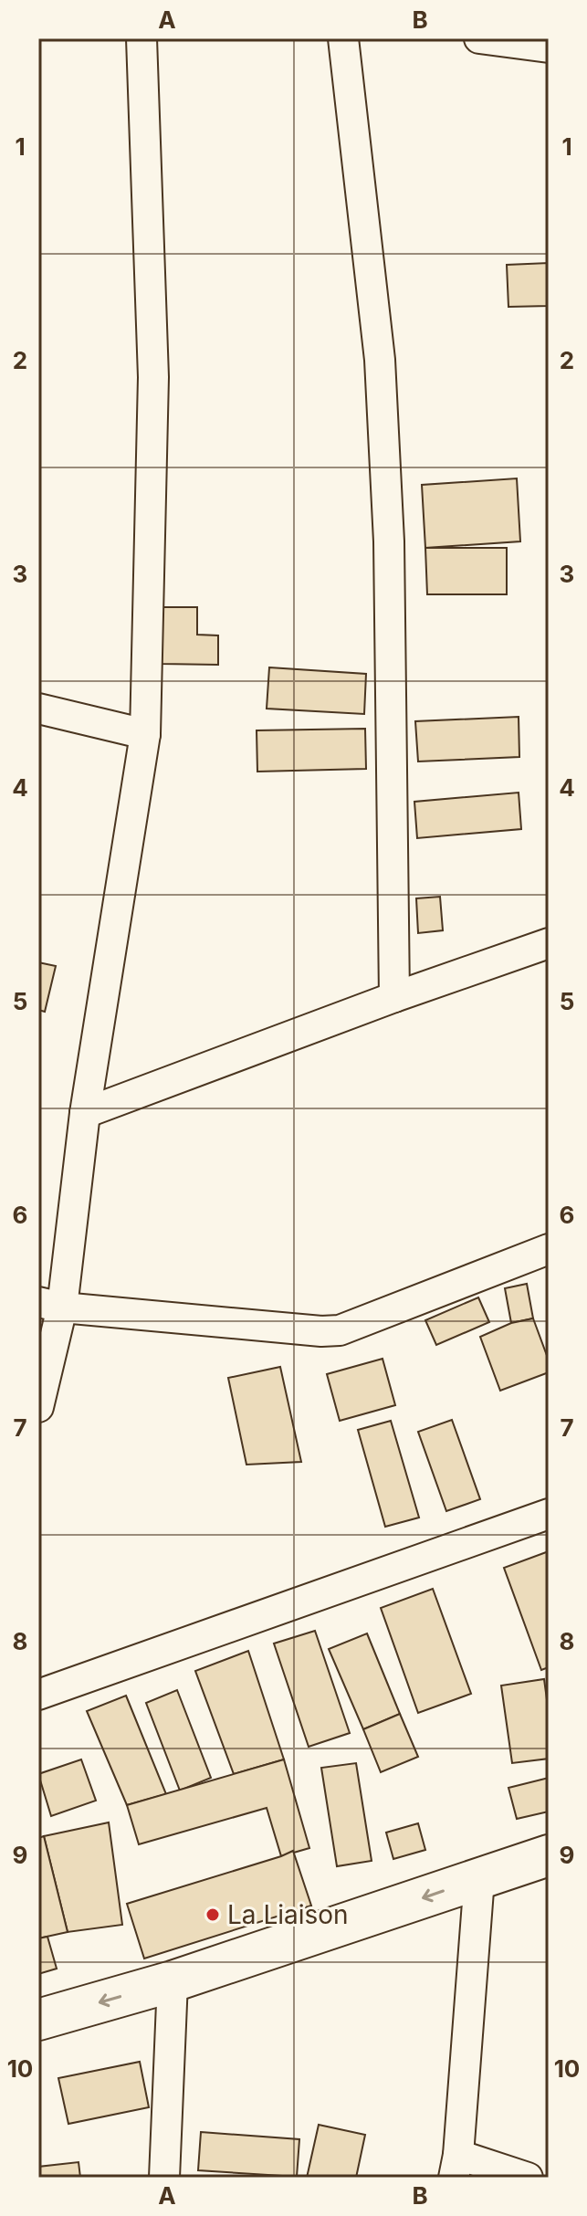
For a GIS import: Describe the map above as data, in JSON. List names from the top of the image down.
{
  "places": ["La Liaison"],
  "grid": {
    "columns": ["A", "B"],
    "rows": [
      "1",
      "2",
      "3",
      "4",
      "5",
      "6",
      "7",
      "8",
      "9",
      "10"
    ]
  }
}
